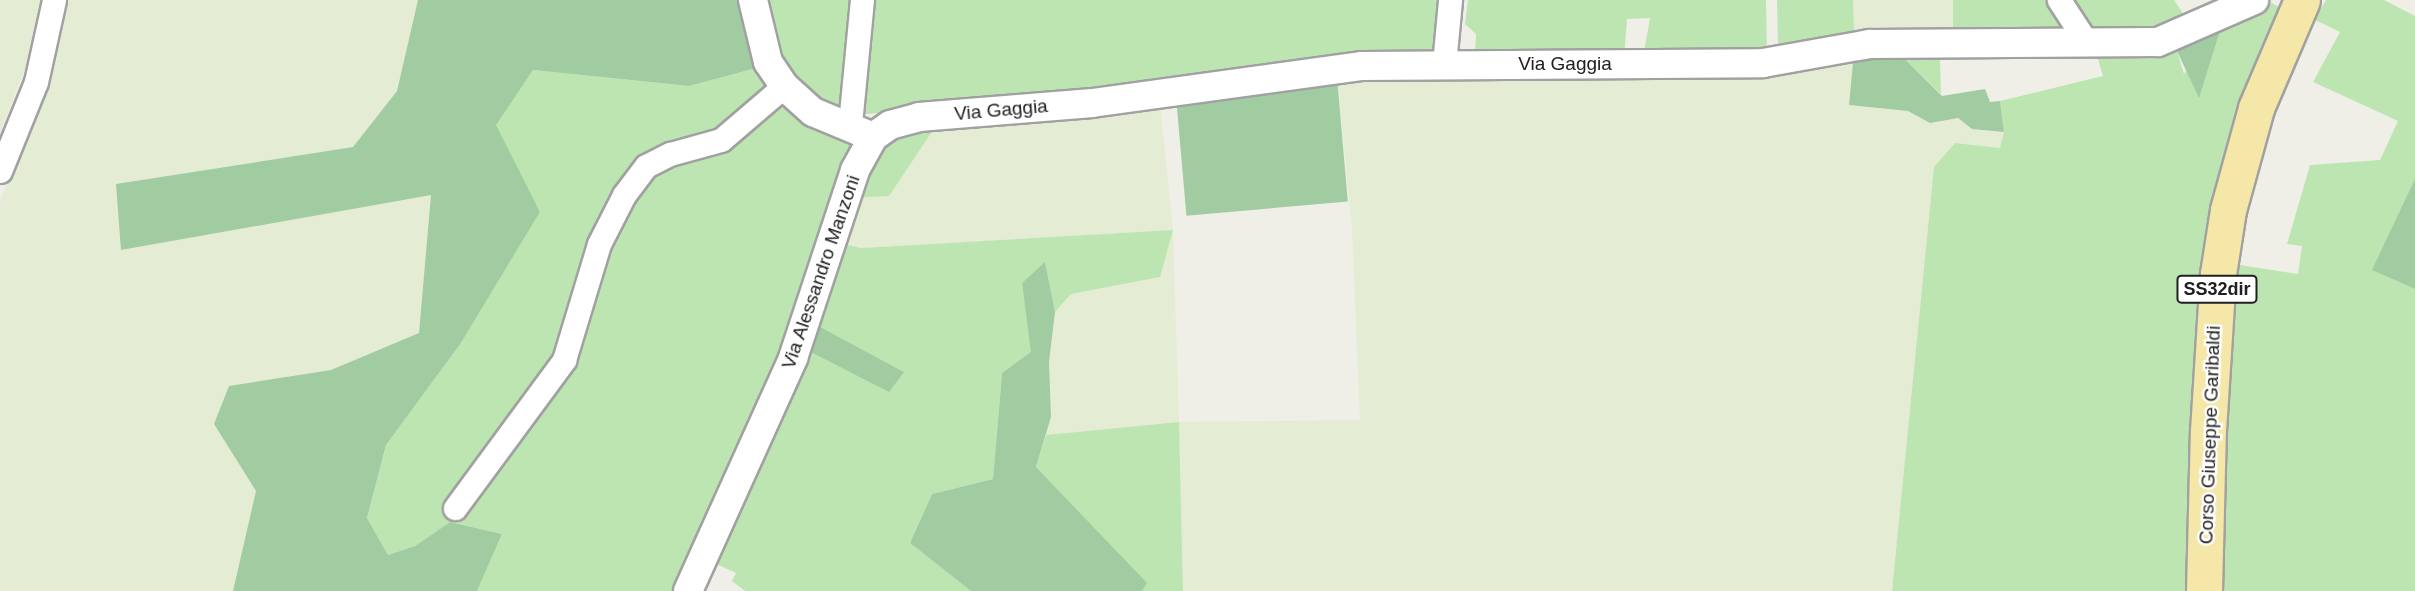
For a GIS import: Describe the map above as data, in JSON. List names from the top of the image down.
{
  "streets": {
    "main road": ["SS32dir", "Corso Giuseppe Garibaldi"],
    "street": ["Via Gaggia", "Via Alessandro Manzoni"]
  },
  "crossings": [
    ["Via Gaggia", "Via Alessandro Manzoni"]
  ]
}
